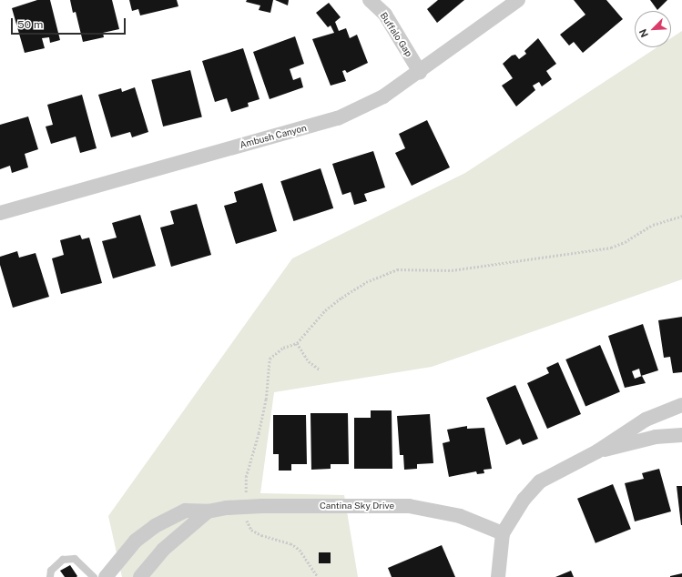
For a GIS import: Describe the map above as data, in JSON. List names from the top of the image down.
{
  "streets": {
    "street": ["Buffalo Gap", "Ambush Canyon", "Cantina Sky Drive"]
  },
  "crossings": [
    ["Buffalo Gap", "Ambush Canyon"]
  ],
  "scale_bar": "50 m",
  "north": "bottom left"
}
